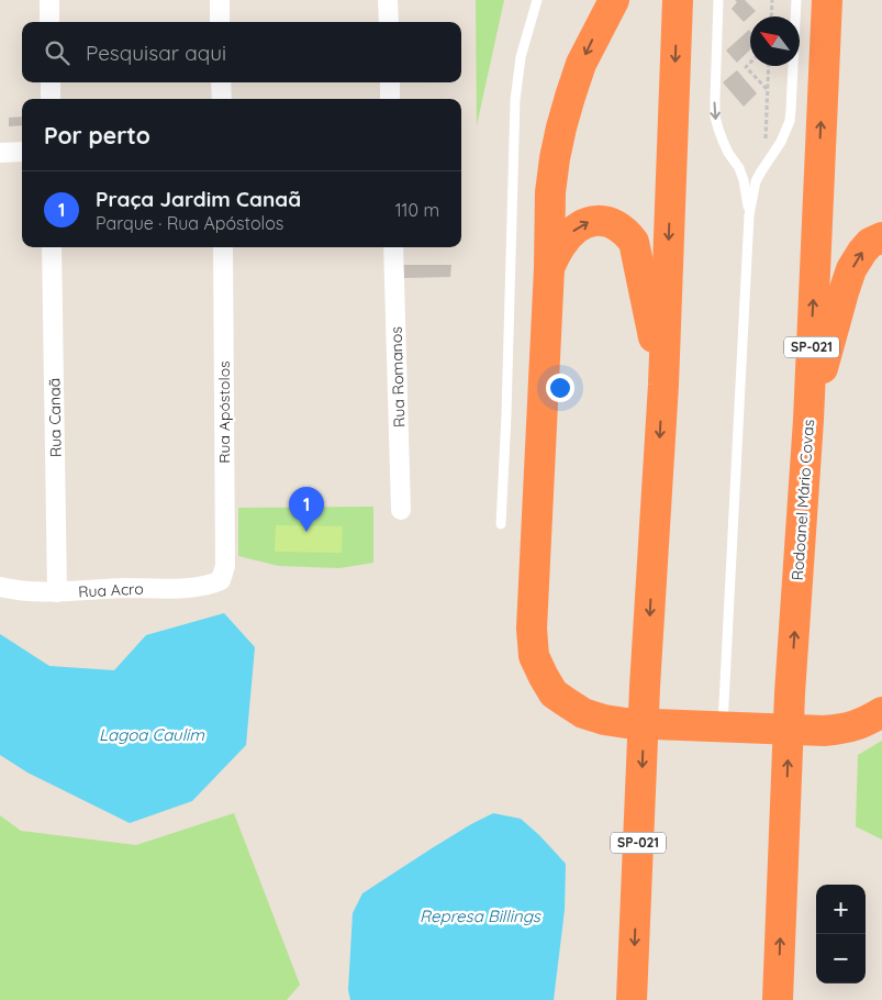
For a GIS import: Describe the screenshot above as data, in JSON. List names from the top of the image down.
{
  "streets": {
    "highway": ["SP-021", "Rodoanel Mário Covas"],
    "street": [
      "Rua Romanos",
      "Rua Apóstolos",
      "Rua Canaã",
      "Rua Acro"
    ]
  },
  "crossings": [
    ["Rua Apóstolos", "Rua Acro"],
    ["Rua Canaã", "Rua Acro"]
  ],
  "water": ["Lagoa Caulim", "Represa Billings"],
  "north": "top left",
  "page": {
    "search": "Pesquisar aqui",
    "heading": "Por perto",
    "list": [
      {
        "mark": "1",
        "name": "Praça Jardim Canaã",
        "note": "Parque · Rua Apóstolos",
        "value": "110 m"
      }
    ],
    "pins": "1",
    "map_buttons": ["+", "−"]
  }
}
